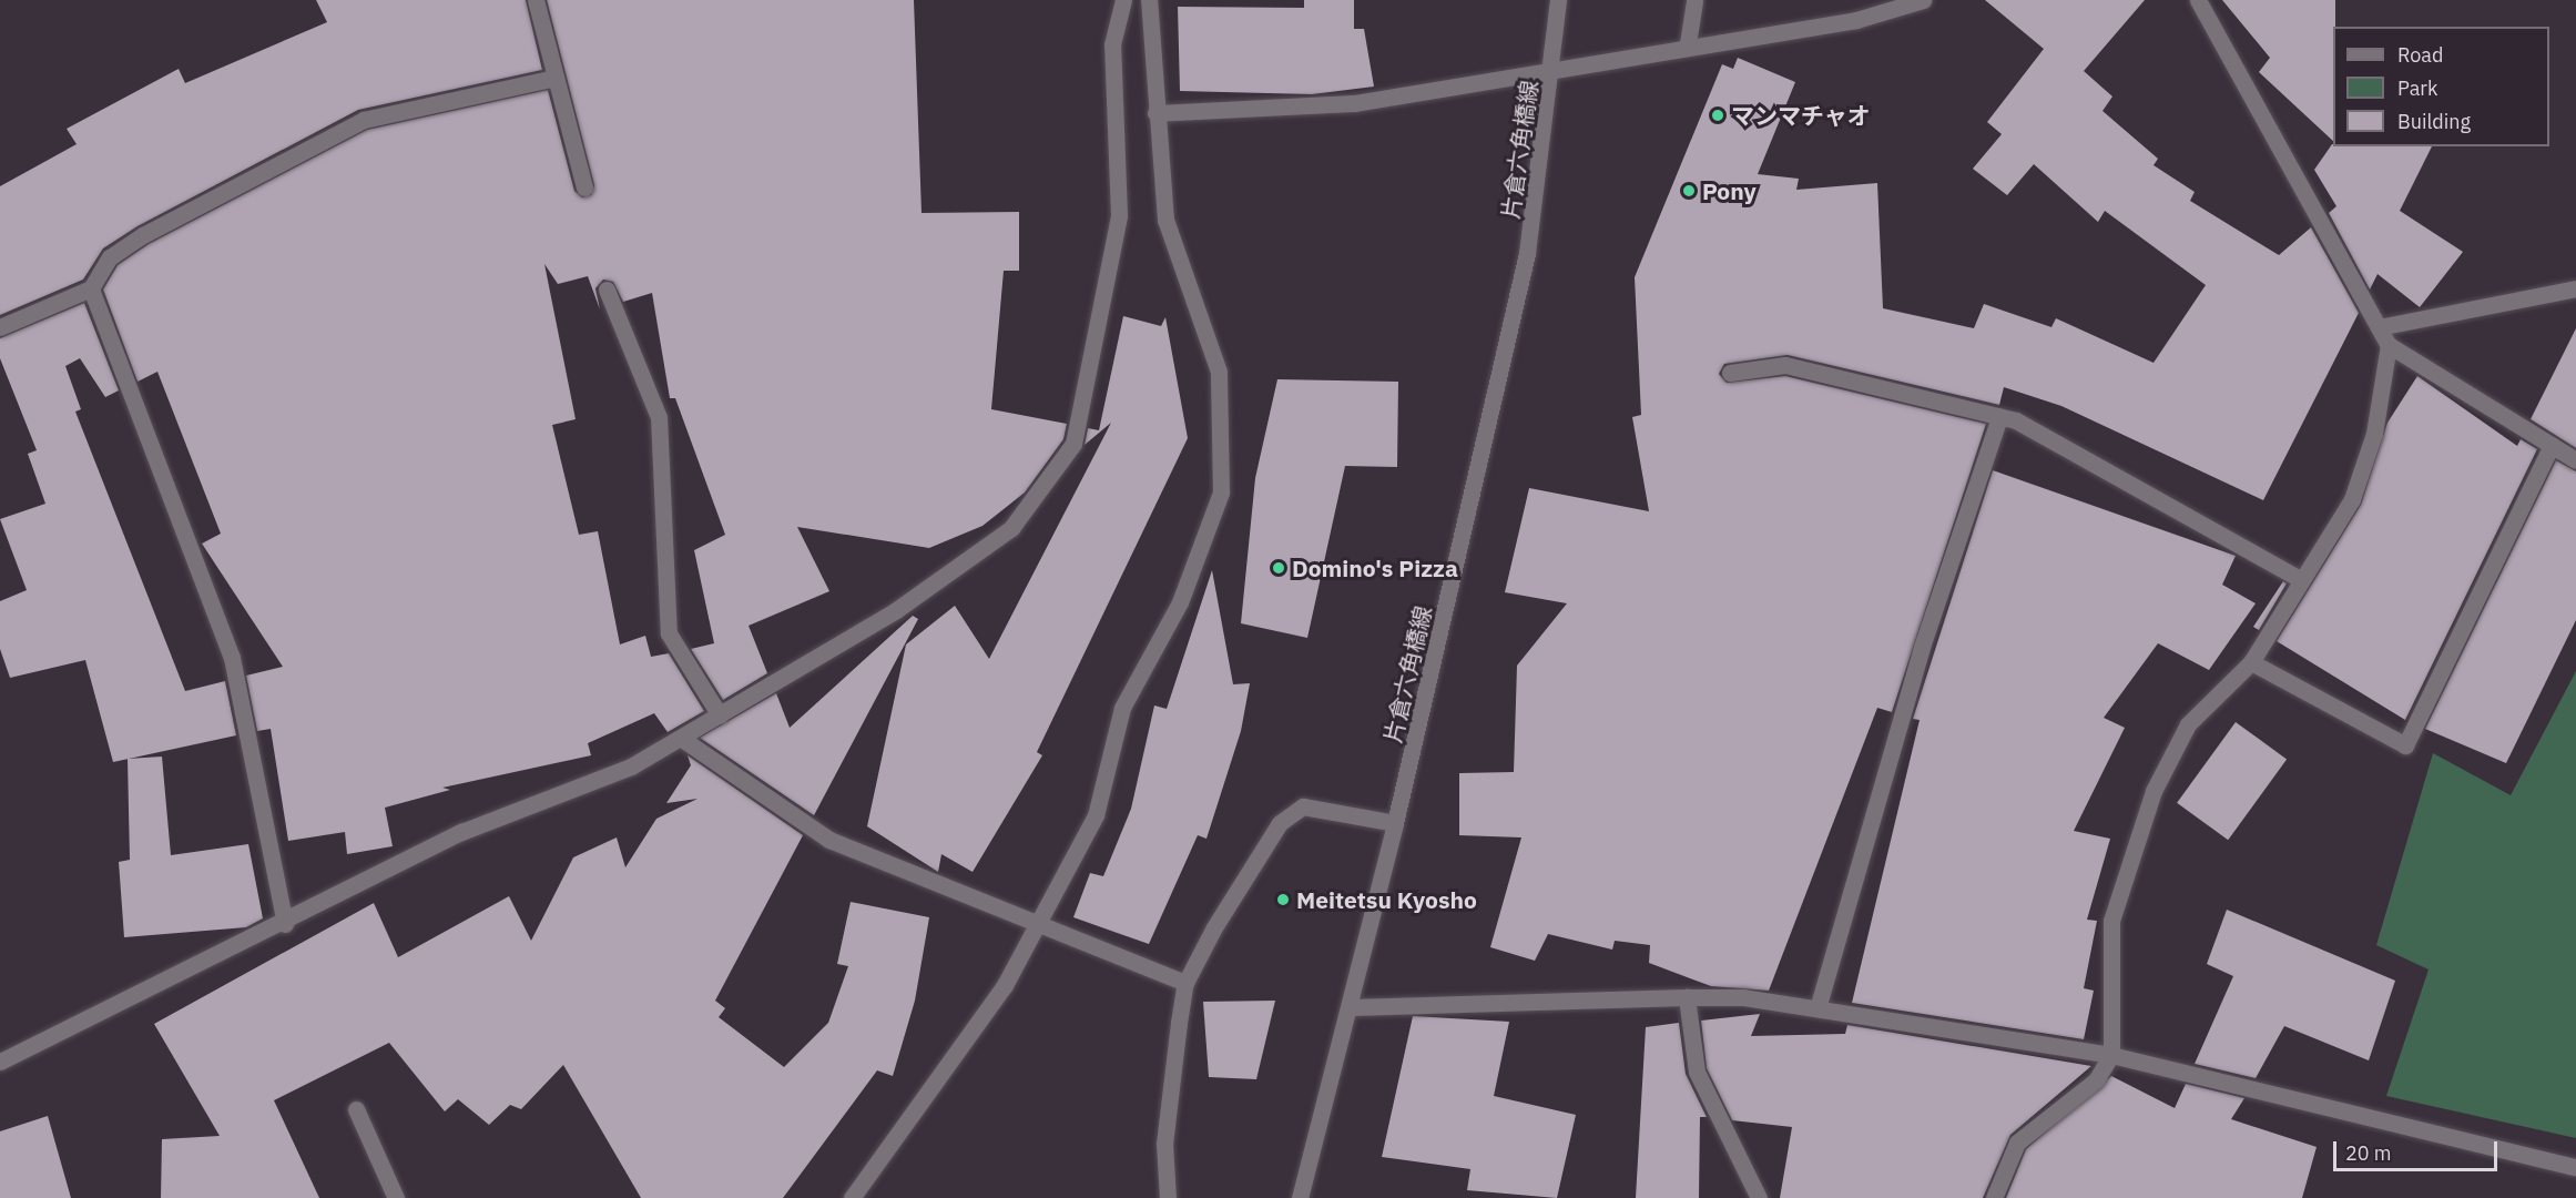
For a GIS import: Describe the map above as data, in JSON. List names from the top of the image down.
{
  "streets": {
    "street": ["片倉六角橋線"]
  },
  "places": [
    "マンマチャオ",
    "Pony",
    "Domino's Pizza",
    "Meitetsu Kyosho"
  ],
  "legend": ["Road", "Park", "Building"],
  "scale_bar": "20 m"
}
